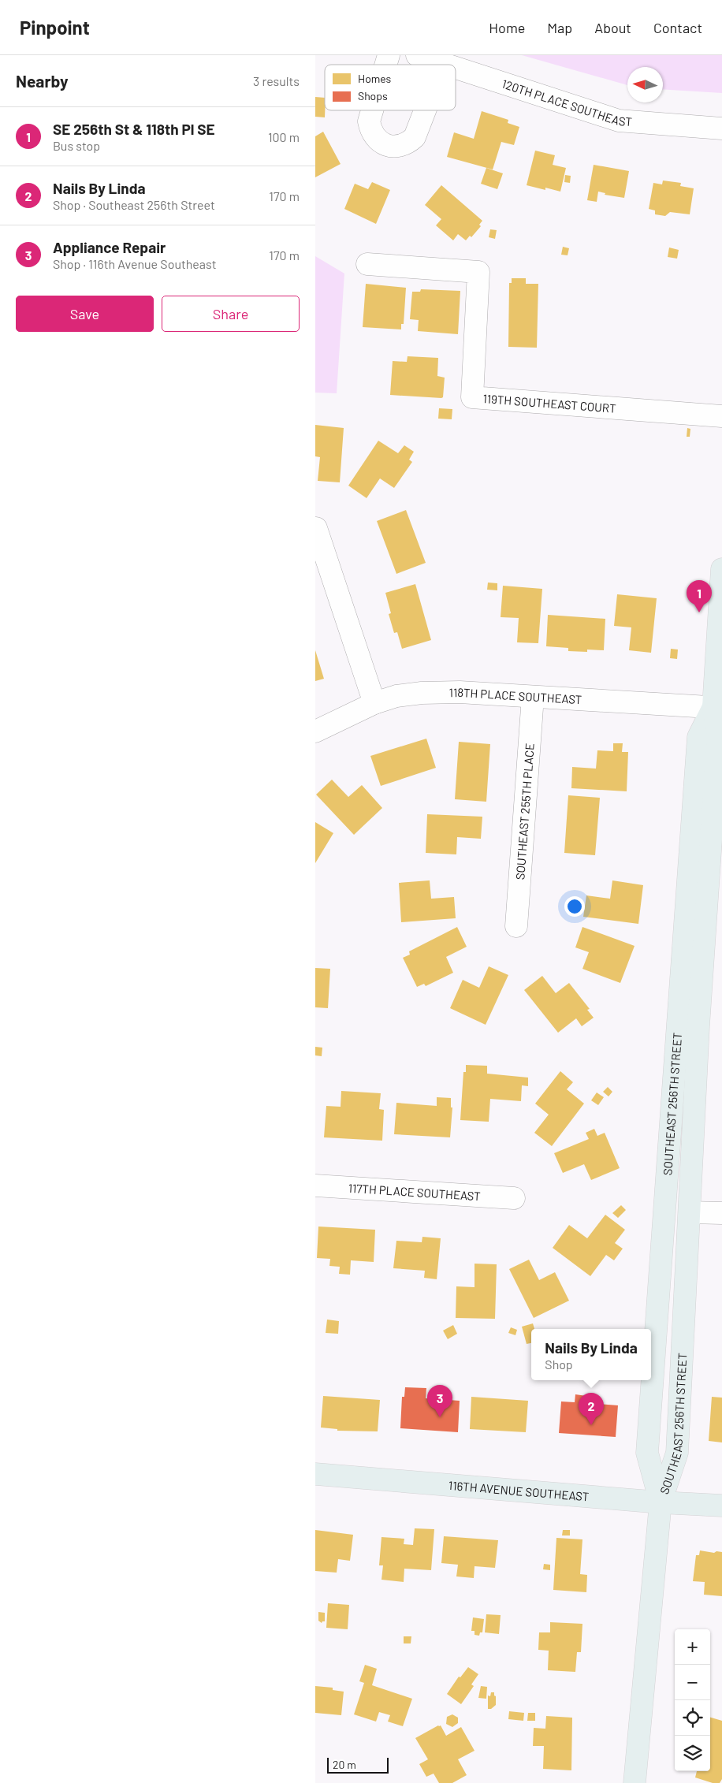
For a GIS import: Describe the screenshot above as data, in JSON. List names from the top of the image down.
{
  "streets": {
    "main road": ["SOUTHEAST 256TH STREET", "116TH AVENUE SOUTHEAST"],
    "street": [
      "120TH PLACE SOUTHEAST",
      "119TH SOUTHEAST COURT",
      "118TH PLACE SOUTHEAST",
      "SOUTHEAST 255TH PLACE",
      "117TH PLACE SOUTHEAST"
    ]
  },
  "crossings": [
    ["118TH PLACE SOUTHEAST", "SOUTHEAST 255TH PLACE"],
    ["118TH PLACE SOUTHEAST", "SOUTHEAST 256TH STREET"],
    ["SOUTHEAST 256TH STREET", "116TH AVENUE SOUTHEAST"]
  ],
  "legend": ["Homes", "Shops"],
  "scale_bar": "20 m",
  "north": "left",
  "page": {
    "header": "Pinpoint",
    "nav": [
      "Home",
      "Map",
      "About",
      "Contact"
    ],
    "heading": ["Nearby", "3 results"],
    "list": [
      {
        "mark": "1",
        "name": "SE 256th St & 118th Pl SE",
        "note": "Bus stop",
        "value": "100 m"
      },
      {
        "mark": "2",
        "name": "Nails By Linda",
        "note": "Shop · Southeast 256th Street",
        "value": "170 m"
      },
      {
        "mark": "3",
        "name": "Appliance Repair",
        "note": "Shop · 116th Avenue Southeast",
        "value": "170 m"
      }
    ],
    "buttons": ["Save", "Share"],
    "pins": ["1", "3", "2"],
    "popup": ["Nails By Linda", "Shop"],
    "map_buttons": ["+", "−"],
    "scale": "20 m"
  }
}
